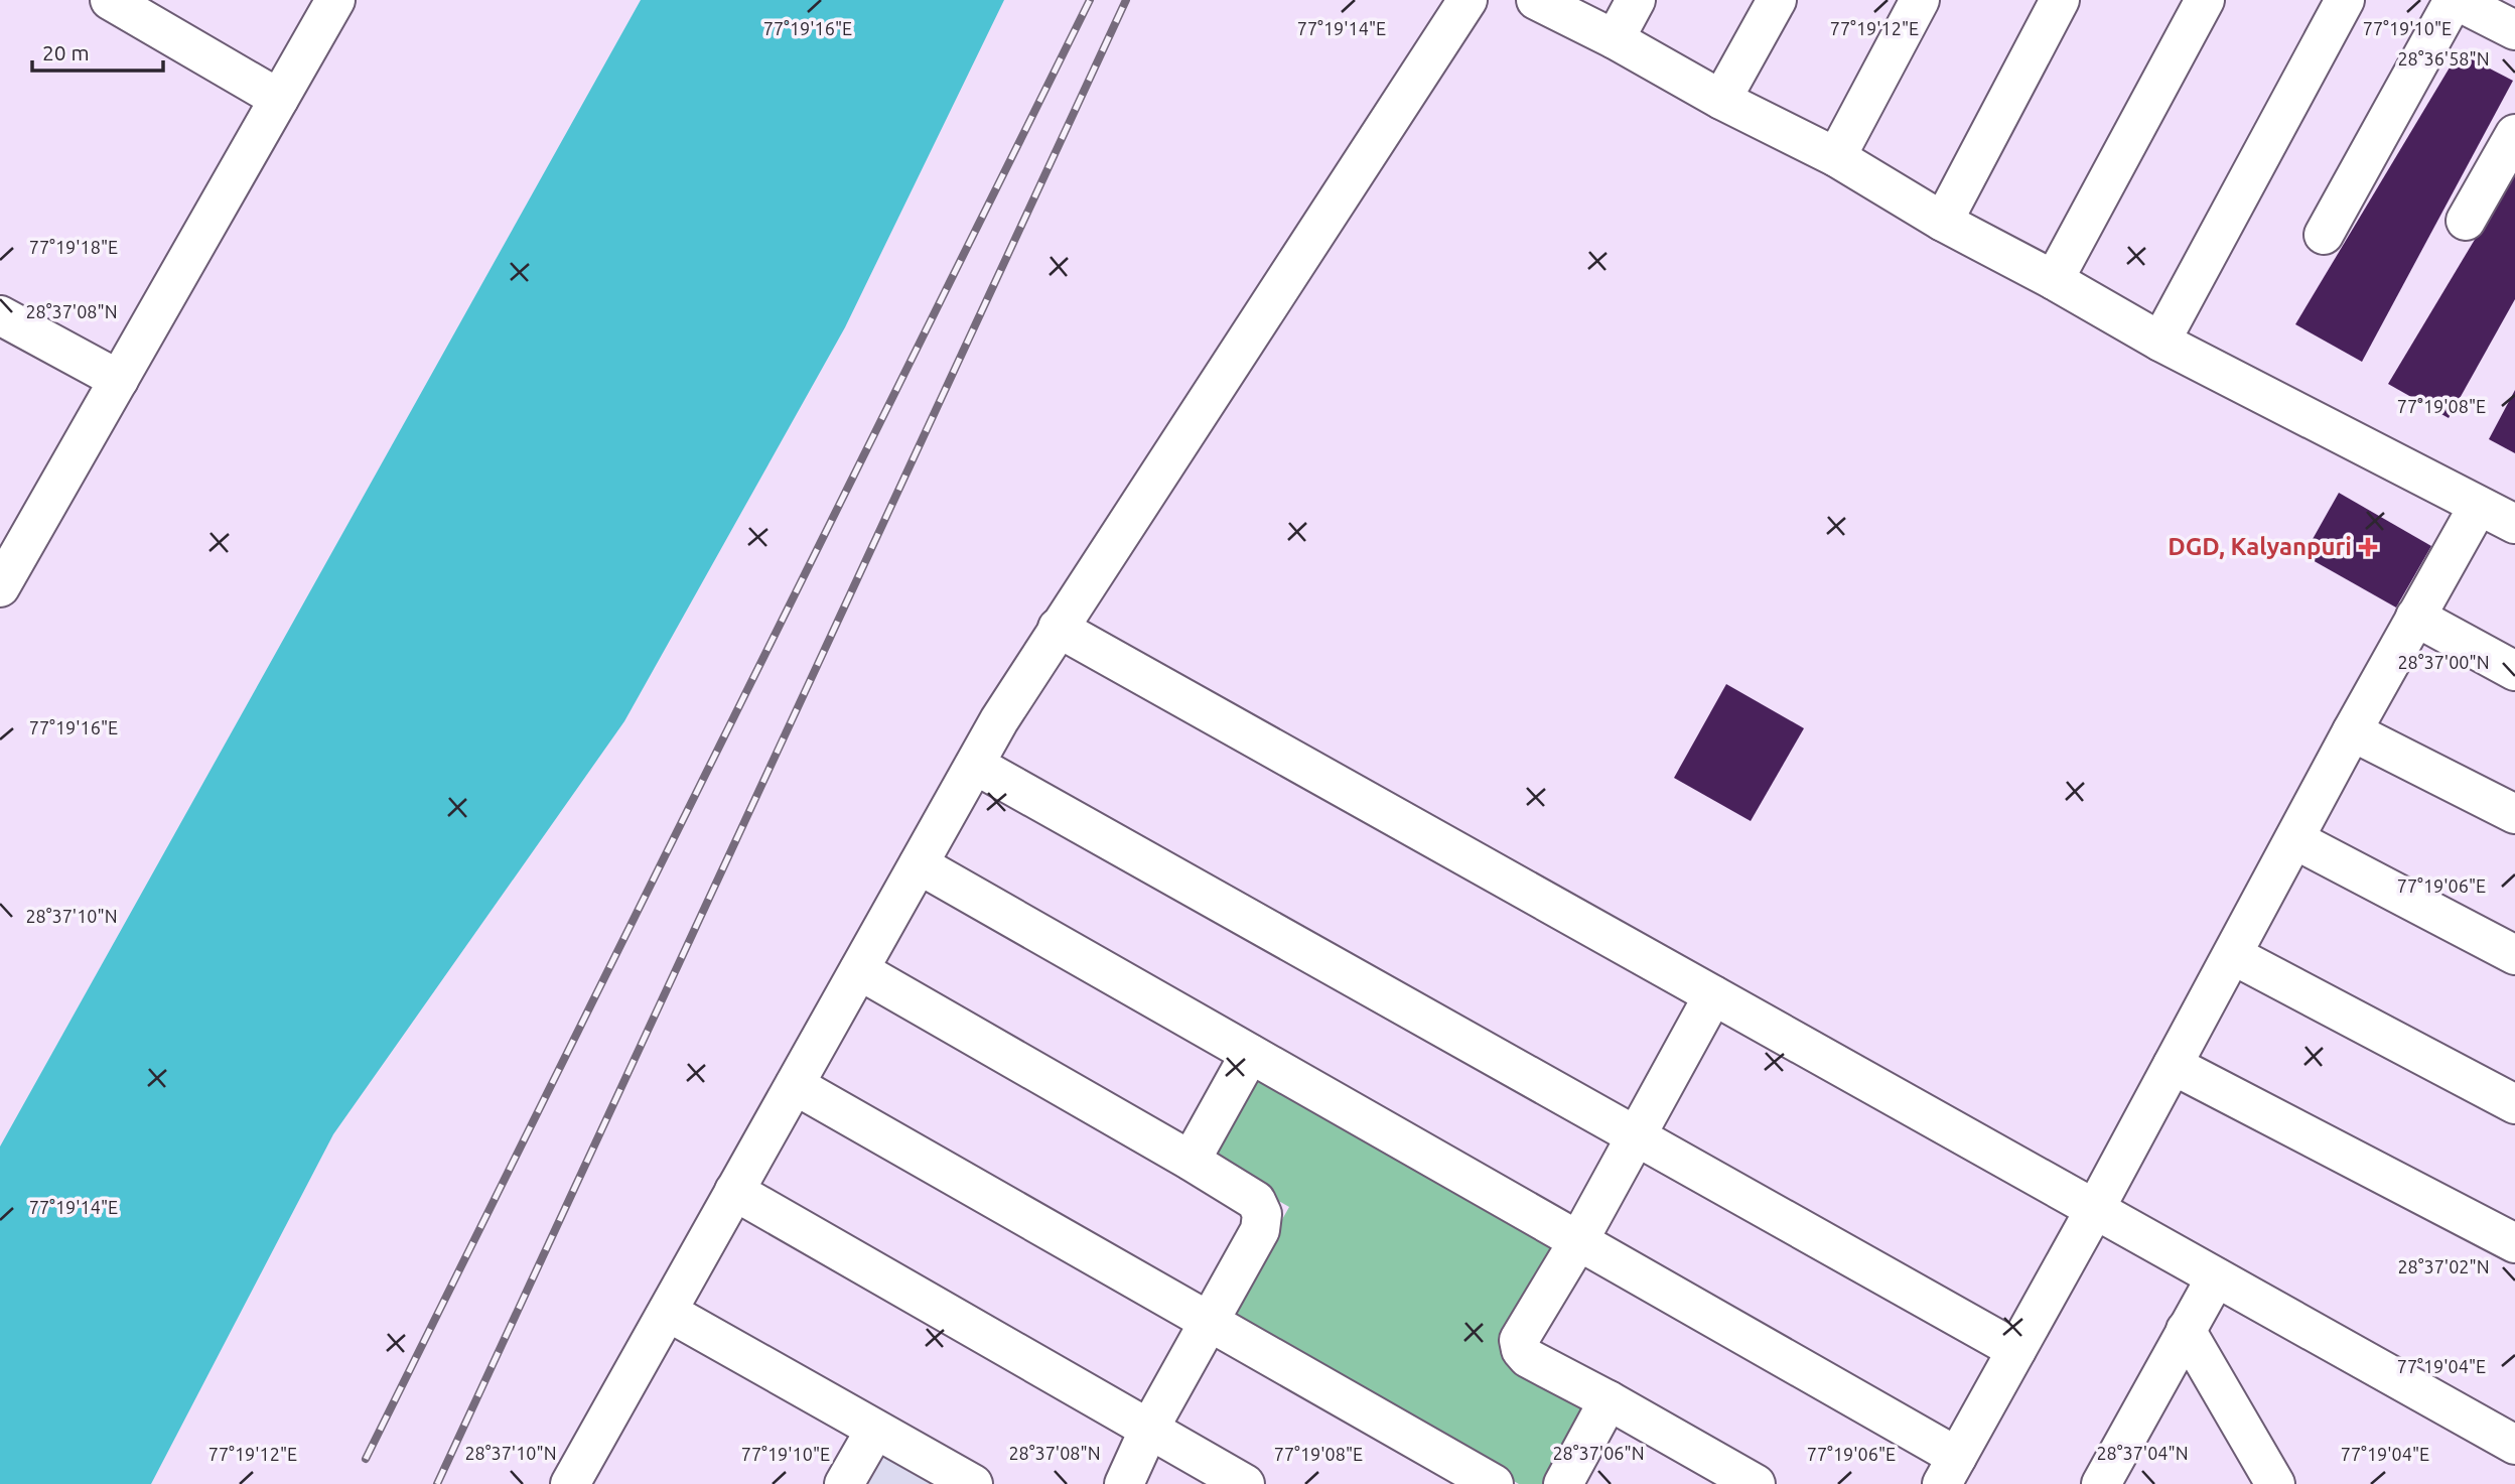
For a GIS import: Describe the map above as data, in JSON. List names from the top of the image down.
{
  "places": {
    "health": ["DGD, Kalyanpuri"]
  },
  "scale_bar": "20 m",
  "coordinates": [
    "77°19'16\"E",
    "77°19'14\"E",
    "77°19'12\"E",
    "77°19'10\"E",
    "28°36'58\"N",
    "77°19'18\"E",
    "28°37'08\"N",
    "77°19'08\"E",
    "28°37'00\"N",
    "77°19'06\"E",
    "28°37'10\"N",
    "28°37'02\"N",
    "77°19'04\"E",
    "28°37'06\"N",
    "28°37'04\"N"
  ]
}
